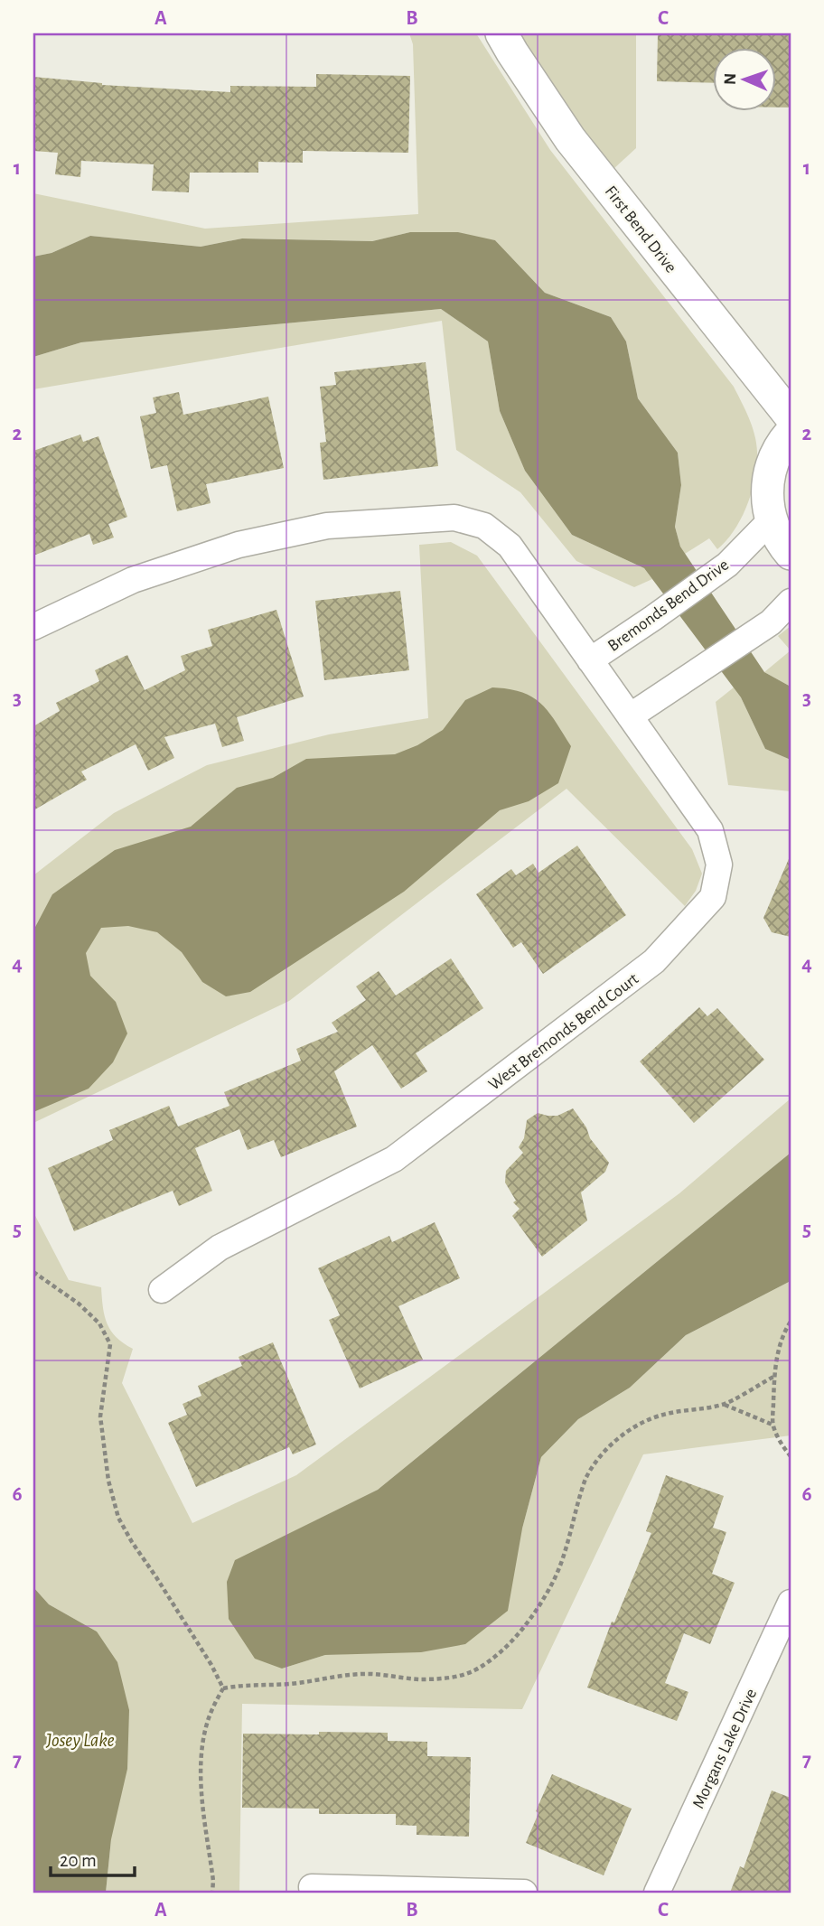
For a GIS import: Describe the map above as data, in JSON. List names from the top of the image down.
{
  "streets": {
    "street": [
      "First Bend Drive",
      "Bremonds Bend Drive",
      "West Bremonds Bend Court",
      "Morgans Lake Drive"
    ]
  },
  "crossings": [
    ["Bremonds Bend Drive", "West Bremonds Bend Court"]
  ],
  "water": ["Josey Lake"],
  "scale_bar": "20 m",
  "north": "left",
  "grid": {
    "columns": ["A", "B", "C"],
    "rows": [
      "1",
      "2",
      "3",
      "4",
      "5",
      "6",
      "7"
    ]
  }
}
